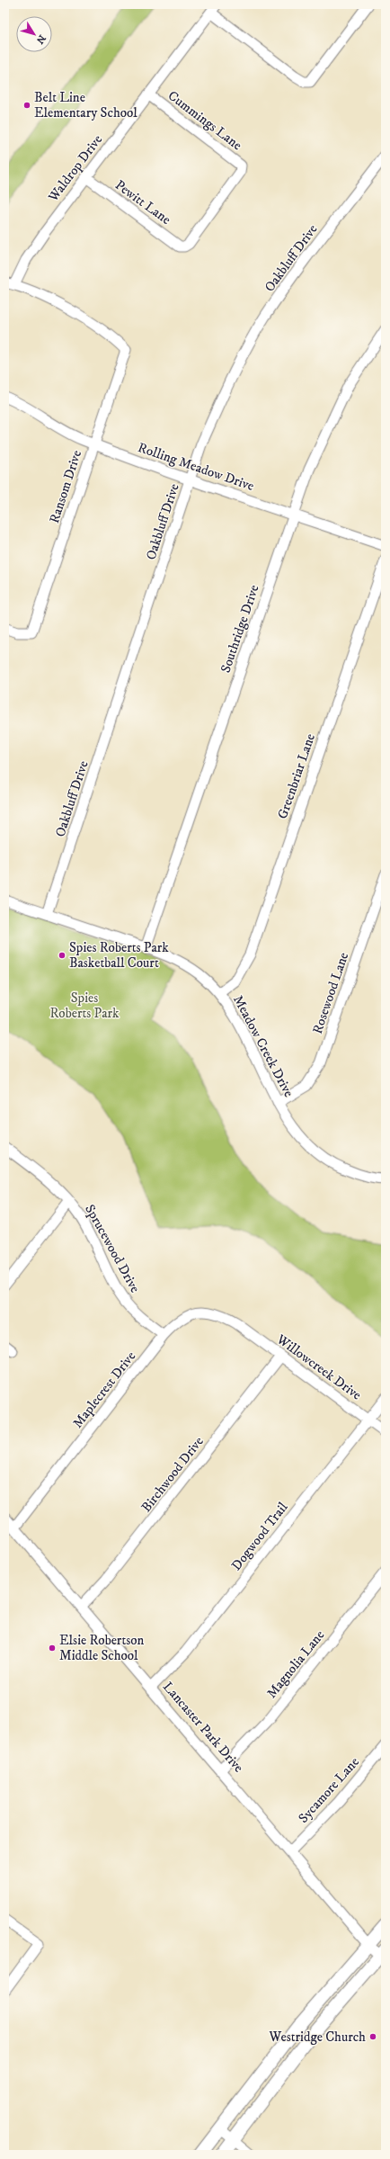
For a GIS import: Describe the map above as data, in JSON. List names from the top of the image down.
{
  "streets": {
    "street": [
      "Cummings Lane",
      "Waldrop Drive",
      "Pewitt Lane",
      "Oakbluff Drive",
      "Rolling Meadow Drive",
      "Ransom Drive",
      "Southridge Drive",
      "Greenbriar Lane",
      "Rosewood Lane",
      "Meadow Creek Drive",
      "Sprucewood Drive",
      "Willowcreek Drive",
      "Maplecrest Drive",
      "Birchwood Drive",
      "Dogwood Trail",
      "Magnolia Lane",
      "Lancaster Park Drive",
      "Sycamore Lane"
    ]
  },
  "crossings": [
    ["Cummings Lane", "Waldrop Drive"],
    ["Cummings Lane", "Pewitt Lane"],
    ["Waldrop Drive", "Pewitt Lane"],
    ["Waldrop Drive", "Ransom Drive"],
    ["Oakbluff Drive", "Rolling Meadow Drive"],
    ["Oakbluff Drive", "Meadow Creek Drive"],
    ["Rolling Meadow Drive", "Ransom Drive"],
    ["Rolling Meadow Drive", "Southridge Drive"],
    ["Southridge Drive", "Meadow Creek Drive"],
    ["Greenbriar Lane", "Meadow Creek Drive"],
    ["Rosewood Lane", "Meadow Creek Drive"],
    ["Sprucewood Drive", "Maplecrest Drive"],
    ["Willowcreek Drive", "Maplecrest Drive"],
    ["Willowcreek Drive", "Birchwood Drive"],
    ["Willowcreek Drive", "Dogwood Trail"],
    ["Maplecrest Drive", "Lancaster Park Drive"],
    ["Birchwood Drive", "Lancaster Park Drive"],
    ["Dogwood Trail", "Lancaster Park Drive"],
    ["Magnolia Lane", "Lancaster Park Drive"],
    ["Lancaster Park Drive", "Sycamore Lane"]
  ],
  "parks": ["Spies Roberts Park"],
  "places": [
    "Belt Line Elementary School",
    "Spies Roberts Park Basketball Court",
    "Elsie Robertson Middle School",
    "Westridge Church"
  ],
  "north": "bottom right"
}
